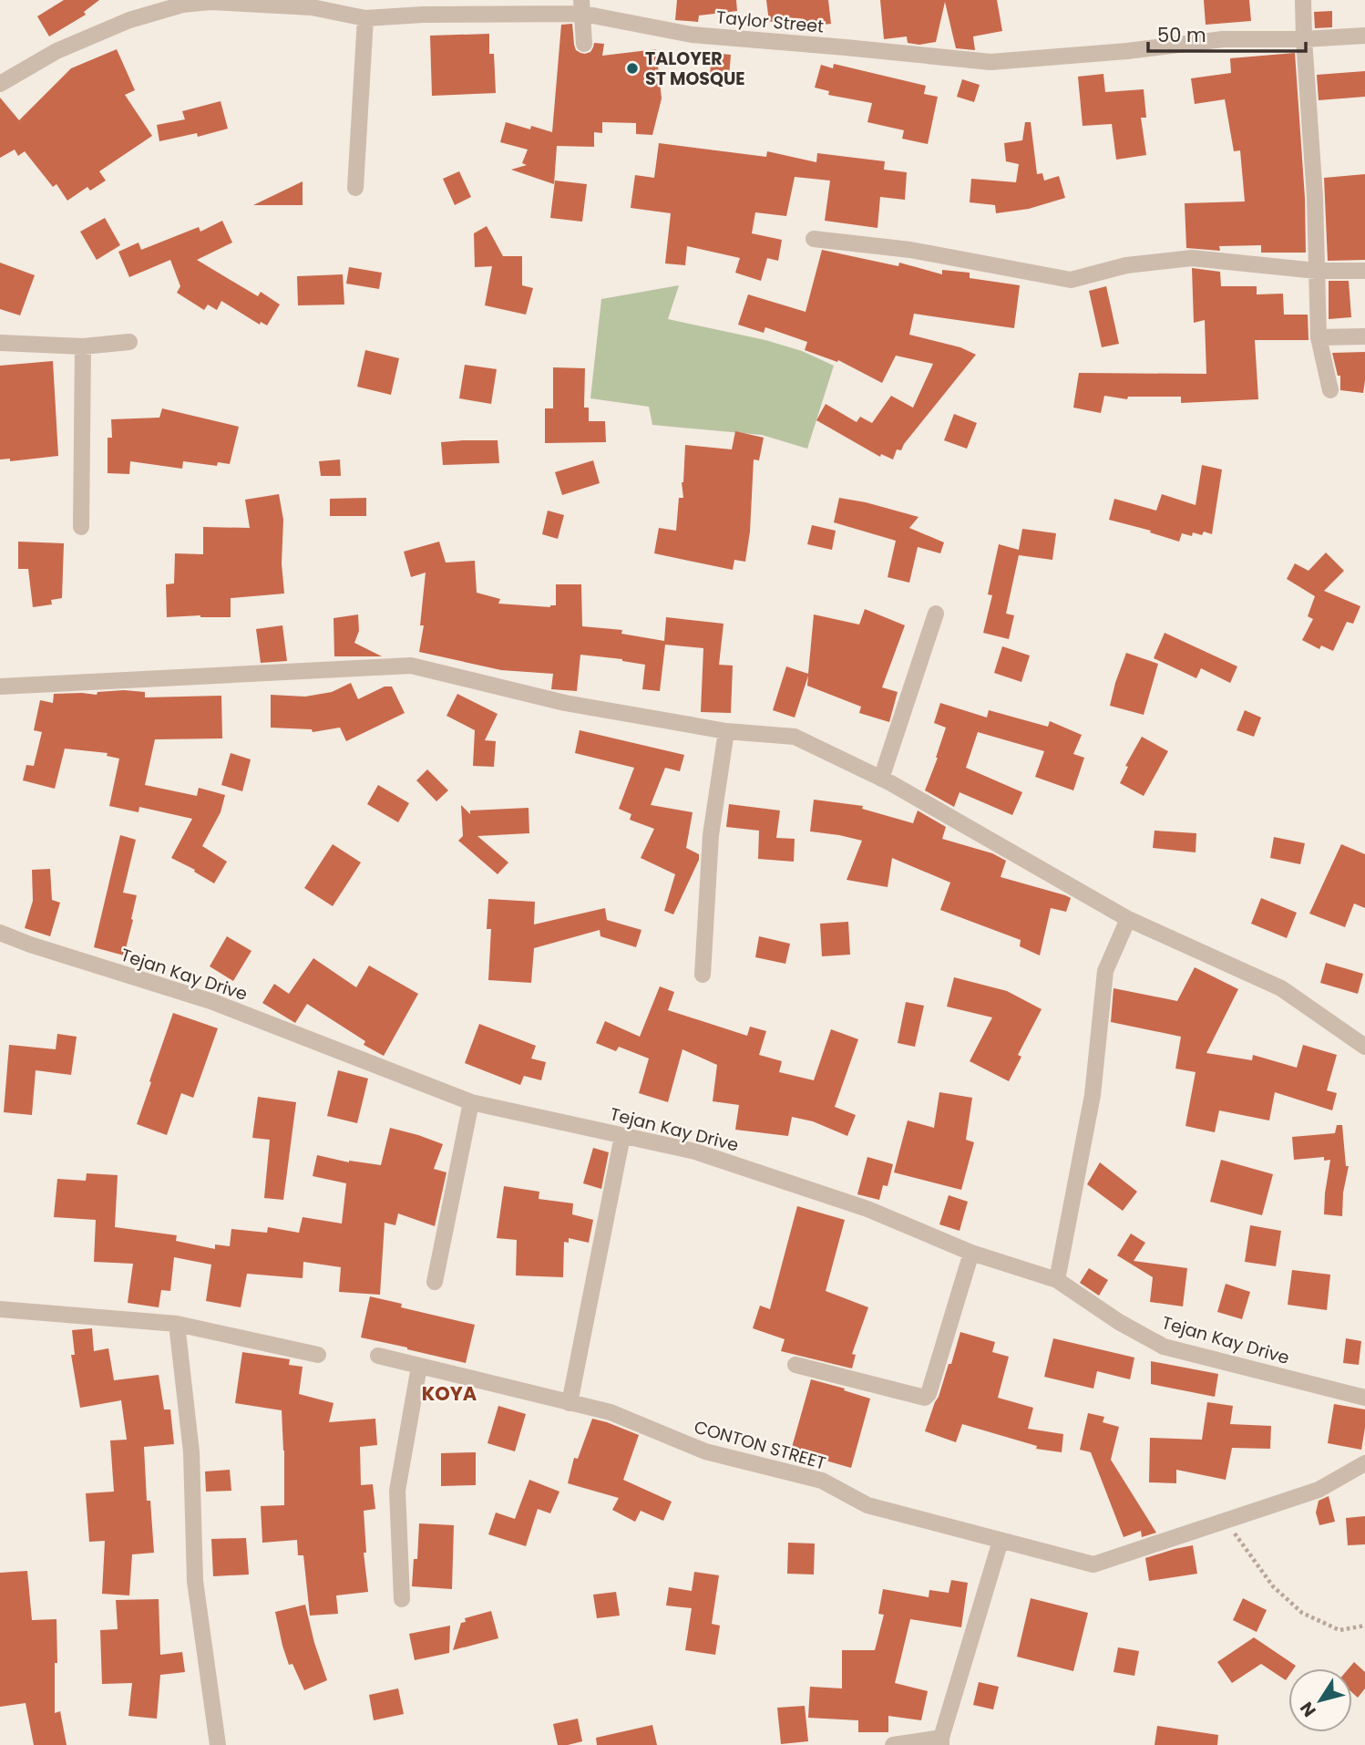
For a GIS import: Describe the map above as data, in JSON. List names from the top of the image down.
{
  "streets": {
    "street": ["Taylor Street", "Tejan Kay Drive", "CONTON STREET"]
  },
  "districts": ["KOYA"],
  "places": ["TALOYER ST MOSQUE"],
  "scale_bar": "50 m",
  "north": "bottom left"
}
